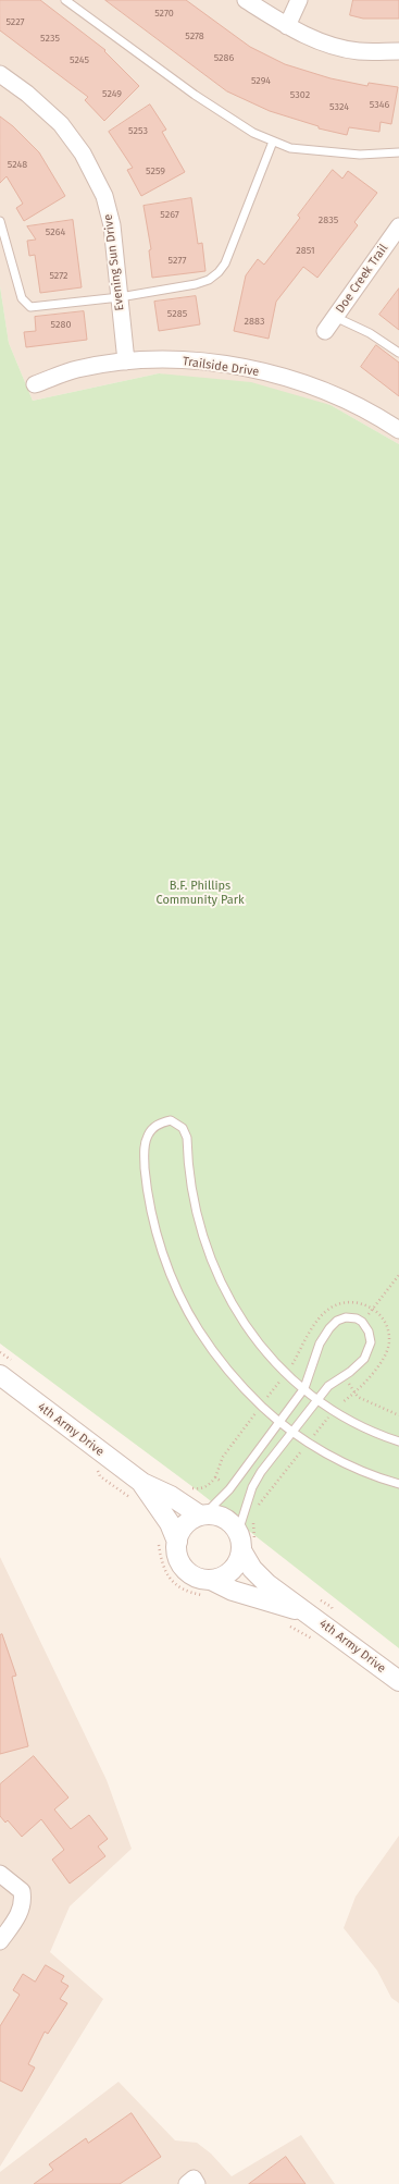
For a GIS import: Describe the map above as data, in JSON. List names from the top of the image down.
{
  "streets": {
    "street": [
      "Evening Sun Drive",
      "Doe Creek Trail",
      "Trailside Drive",
      "4th Army Drive"
    ]
  },
  "crossings": [
    ["Evening Sun Drive", "Trailside Drive"]
  ],
  "parks": ["B.F. Phillips Community Park"],
  "house_numbers": [
    "5270",
    "5227",
    "5278",
    "5235",
    "5286",
    "5245",
    "5294",
    "5249",
    "5302",
    "5346",
    "5324",
    "5253",
    "5248",
    "5259",
    "5267",
    "2835",
    "5264",
    "2851",
    "5277",
    "5272",
    "5285",
    "2883",
    "5280"
  ]
}
